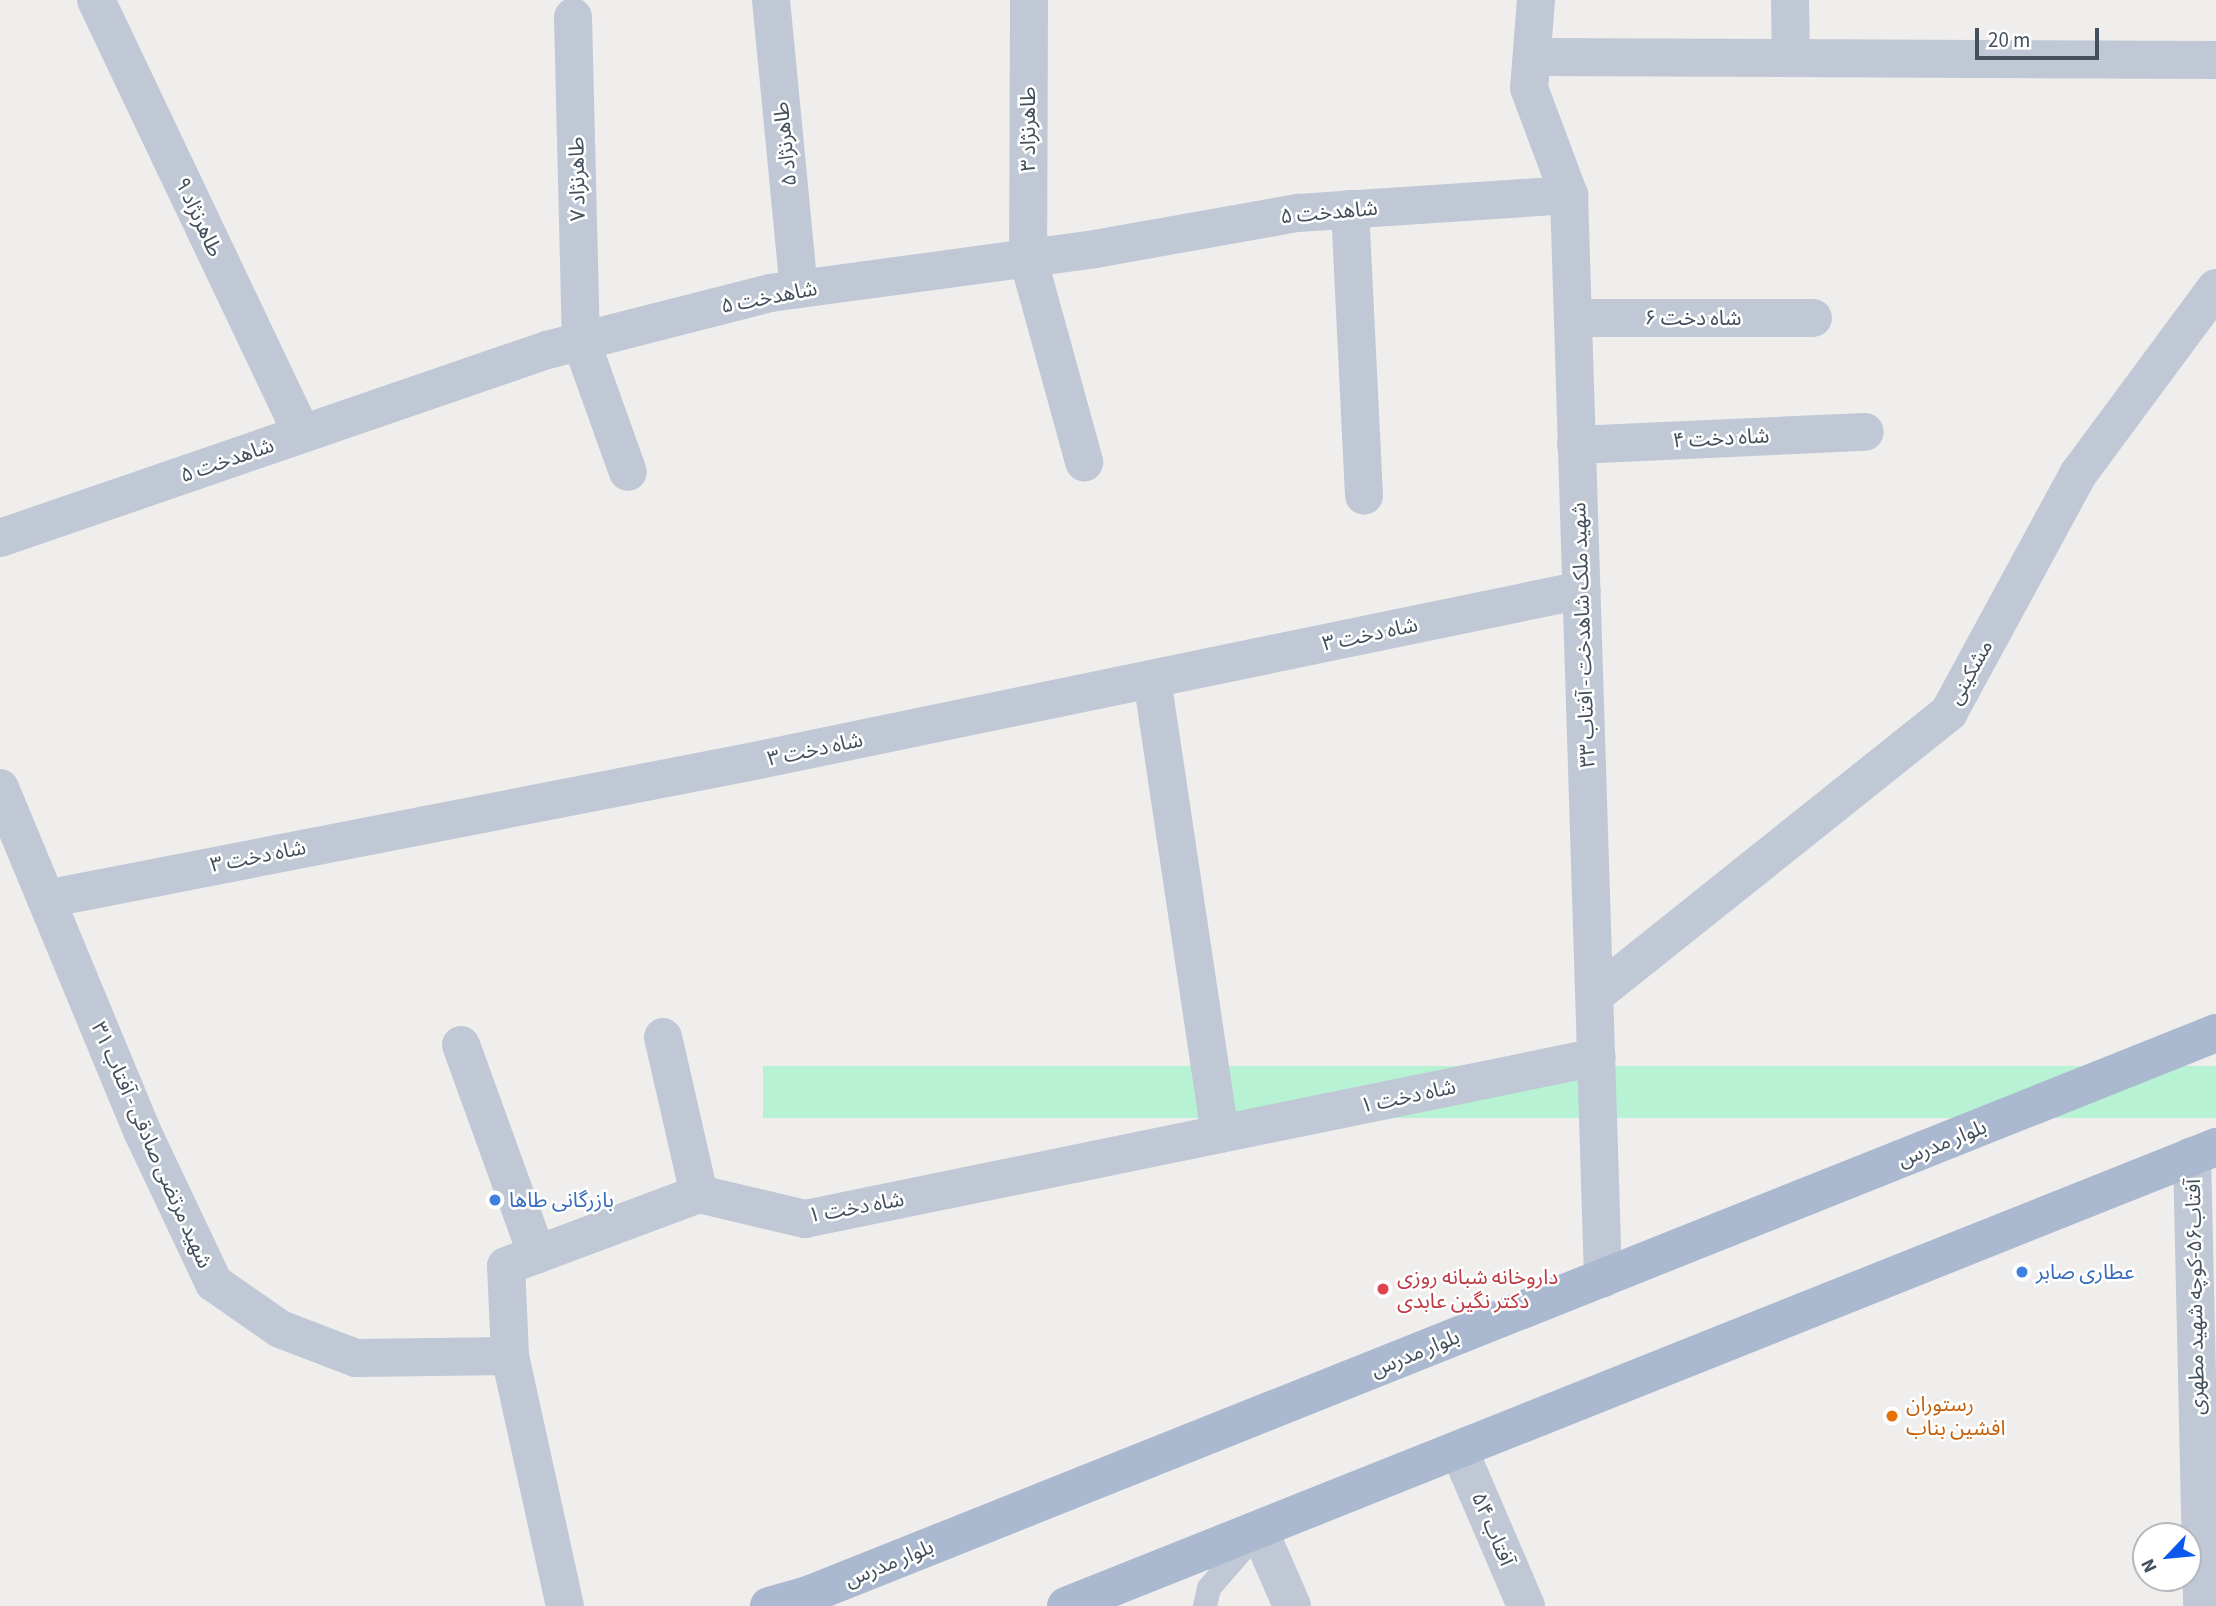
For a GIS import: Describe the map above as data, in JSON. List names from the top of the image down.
{
  "streets": {
    "main road": ["بلوار مدرس"],
    "street": [
      "طاهرنژاد ۳",
      "طاهرنژاد ۵",
      "طاهرنژاد ۷",
      "شاهدخت ۵",
      "طاهرنژاد ۹",
      "شاه دخت ۶",
      "شاه دخت ۴",
      "شاه دخت ۳",
      "شهید ملک شاهدخت - آفتاب ۳۳",
      "مشکینی",
      "شاه دخت ۱",
      "شهید مرتضی صادقی - آفتاب ۳۱",
      "آفتاب۵۶-كوچه شهيد مطهری",
      "آفتاب ۵۴"
    ]
  },
  "crossings": [
    ["طاهرنژاد ۳", "شاهدخت ۵"],
    ["طاهرنژاد ۵", "شاهدخت ۵"],
    ["طاهرنژاد ۷", "شاهدخت ۵"],
    ["شاهدخت ۵", "طاهرنژاد ۹"],
    ["شاهدخت ۵", "شهید ملک شاهدخت - آفتاب ۳۳"],
    ["شاه دخت ۶", "شهید ملک شاهدخت - آفتاب ۳۳"],
    ["شاه دخت ۴", "شهید ملک شاهدخت - آفتاب ۳۳"],
    ["شاه دخت ۳", "شهید ملک شاهدخت - آفتاب ۳۳"],
    ["شاه دخت ۳", "شهید مرتضی صادقی - آفتاب ۳۱"],
    ["شهید ملک شاهدخت - آفتاب ۳۳", "مشکینی"],
    ["شهید ملک شاهدخت - آفتاب ۳۳", "شاه دخت ۱"],
    ["شهید ملک شاهدخت - آفتاب ۳۳", "بلوار مدرس"]
  ],
  "places": [
    "بازرگانی طاها",
    "عطاری صابر",
    "داروخانه شبانه روزی دکتر نگین عابدی",
    "رستوران افشین بناب"
  ],
  "scale_bar": "20 m",
  "north": "bottom left"
}
